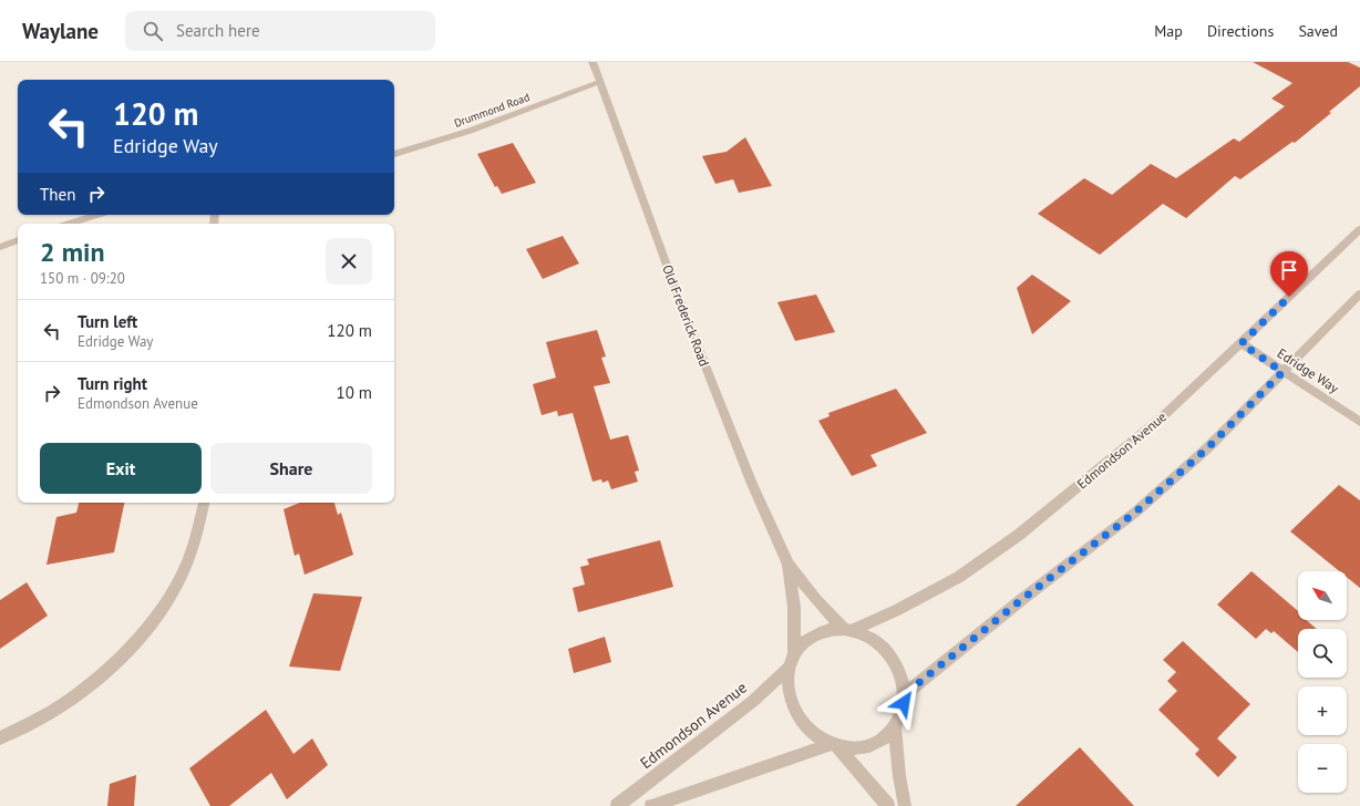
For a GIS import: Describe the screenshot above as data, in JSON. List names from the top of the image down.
{
  "streets": {
    "street": [
      "Drummond Road",
      "Old Frederick Road",
      "Edridge Way",
      "Edmondson Avenue"
    ]
  },
  "crossings": [
    ["Drummond Road", "Old Frederick Road"],
    ["Old Frederick Road", "Edmondson Avenue"],
    ["Edridge Way", "Edmondson Avenue"]
  ],
  "north": "top left",
  "page": {
    "header": "Waylane",
    "search": "Search here",
    "nav": ["Map", "Directions", "Saved"],
    "turn": ["120 m", "Edridge Way"],
    "then": "Then",
    "heading": ["2 min", "150 m · 09:20"],
    "list": [
      {
        "name": "Turn left",
        "note": "Edridge Way",
        "value": "120 m"
      },
      {
        "name": "Turn right",
        "note": "Edmondson Avenue",
        "value": "10 m"
      }
    ],
    "buttons": ["Exit", "Share"],
    "map_buttons": ["+", "−"]
  }
}
